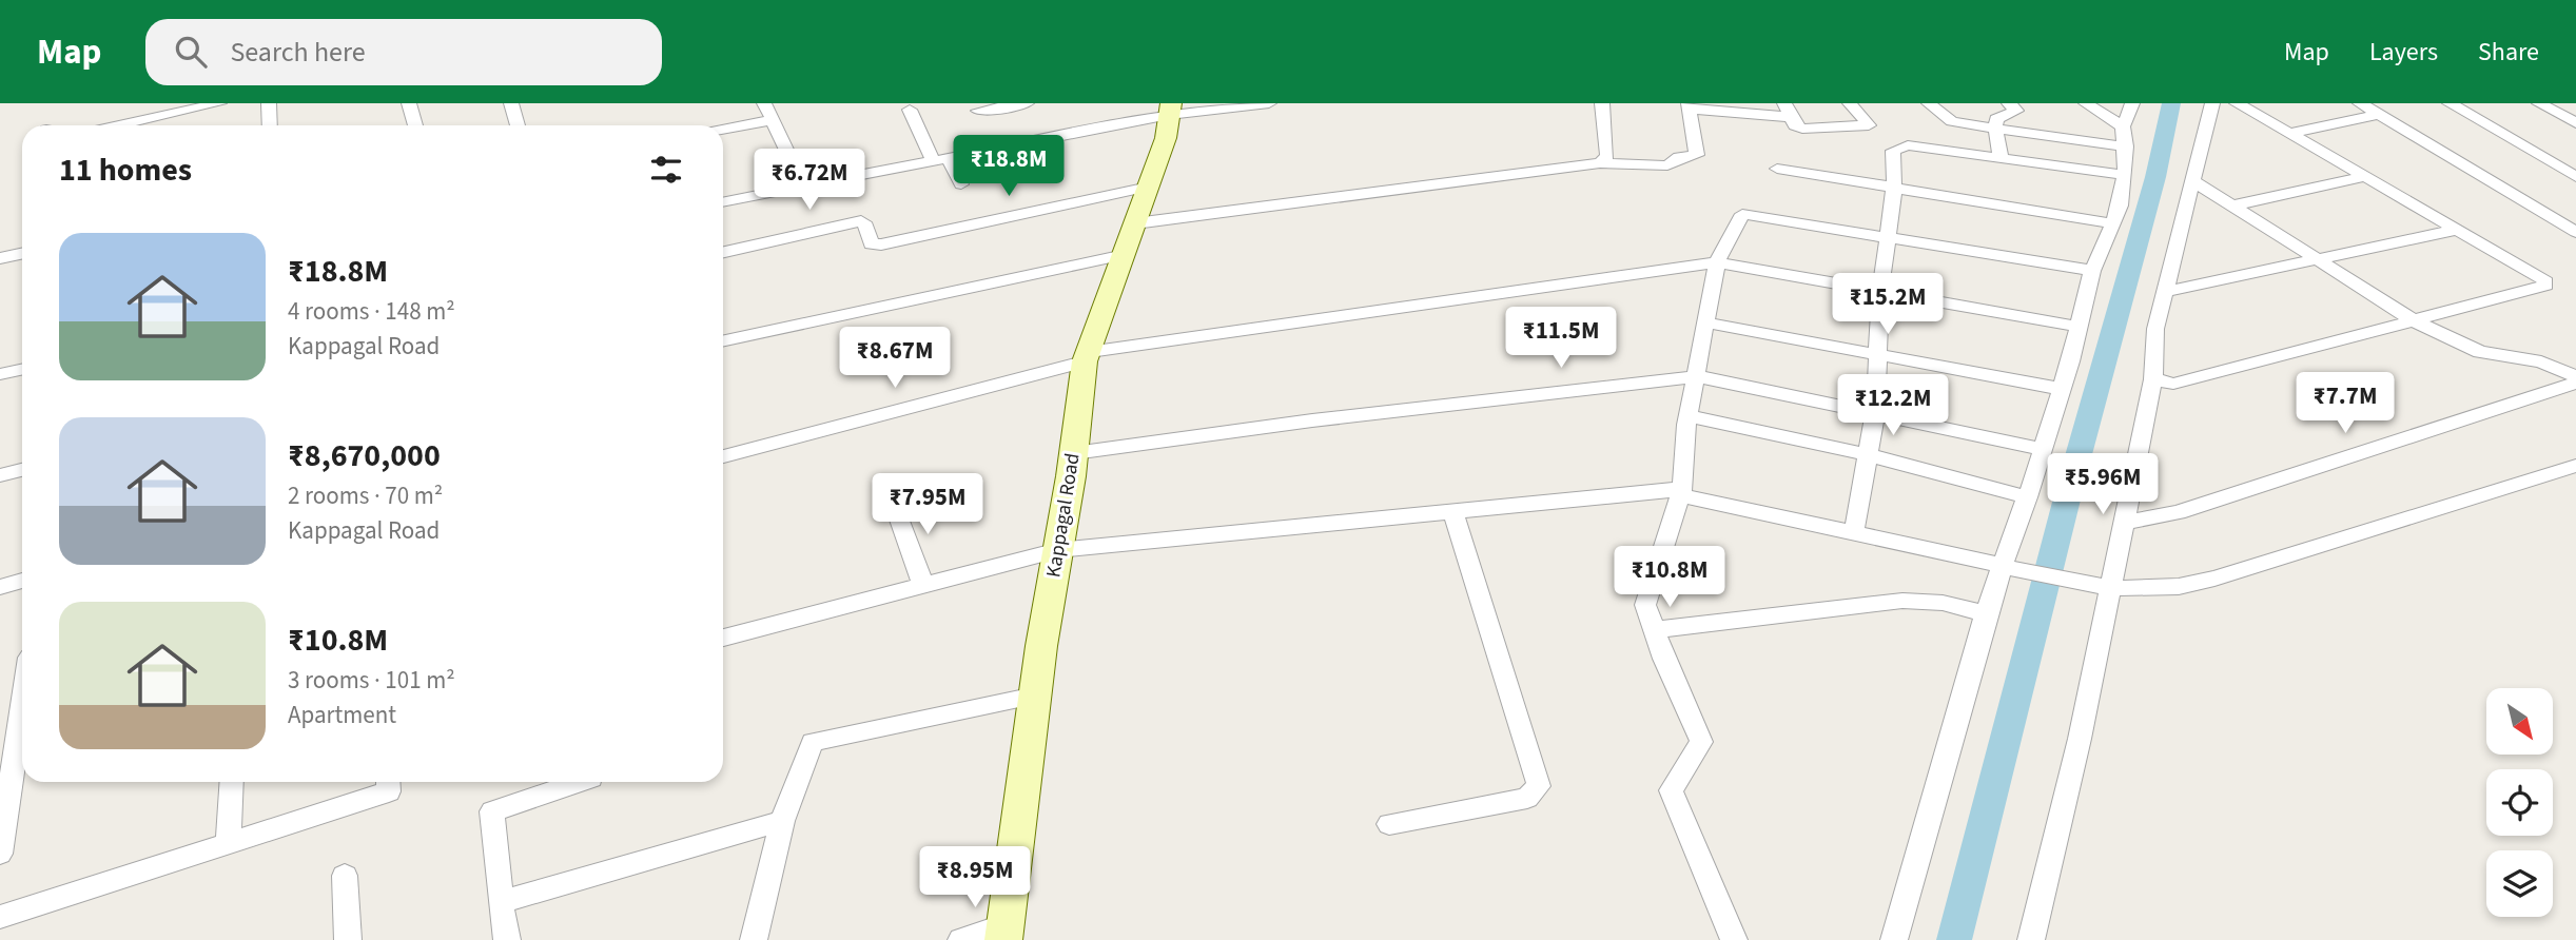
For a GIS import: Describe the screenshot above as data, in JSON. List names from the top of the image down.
{
  "streets": {
    "main road": ["Kappagal Road"]
  },
  "north": "bottom right",
  "page": {
    "header": "Map",
    "search": "Search here",
    "nav": ["Map", "Layers", "Share"],
    "heading": "11 homes",
    "price": [
      "₹18.8M",
      "₹6.72M",
      "₹15.2M",
      "₹11.5M",
      "₹8.67M",
      "₹7.7M",
      "₹12.2M",
      "₹5.96M",
      "₹7.95M",
      "₹10.8M",
      "₹8.95M"
    ],
    "list": [
      {
        "name": "₹18.8M",
        "note": "4 rooms · 148 m² · Kappagal Road"
      },
      {
        "name": "₹8,670,000",
        "note": "2 rooms · 70 m² · Kappagal Road"
      },
      {
        "name": "₹10.8M",
        "note": "3 rooms · 101 m² · Apartment"
      }
    ]
  }
}
